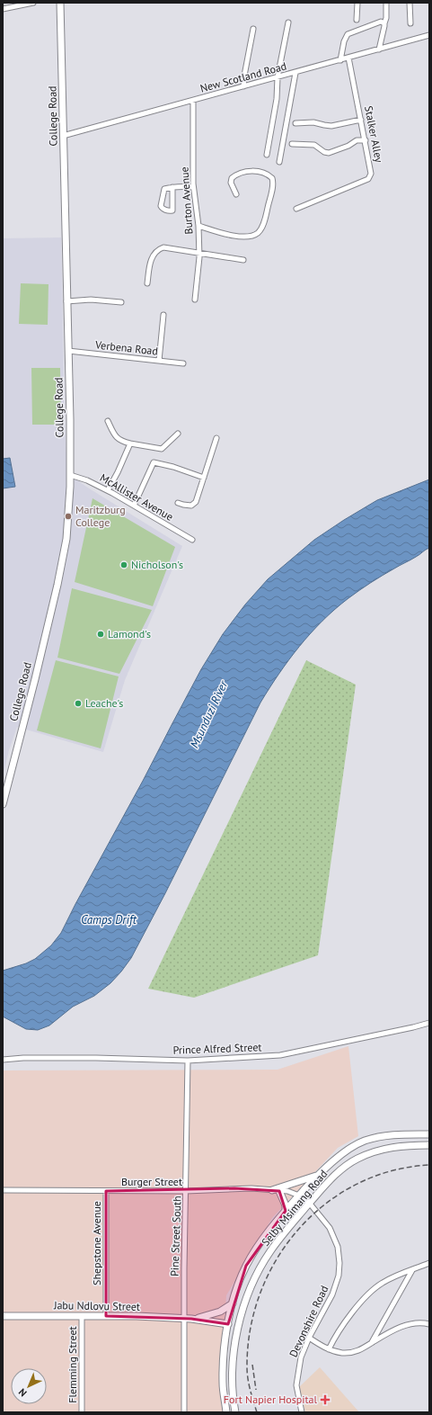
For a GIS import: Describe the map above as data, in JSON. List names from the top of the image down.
{
  "streets": {
    "street": [
      "New Scotland Road",
      "College Road",
      "Stalker Alley",
      "Burton Avenue",
      "Verbena Road",
      "McAllister Avenue",
      "Prince Alfred Street",
      "Burger Street",
      "Selby Msimang Road",
      "Pine Street South",
      "Shepstone Avenue",
      "Jabu Ndlovu Street",
      "Devonshire Road",
      "Flemming Street"
    ]
  },
  "crossings": [
    ["New Scotland Road", "College Road"],
    ["New Scotland Road", "Stalker Alley"],
    ["New Scotland Road", "Burton Avenue"],
    ["College Road", "Verbena Road"],
    ["College Road", "McAllister Avenue"],
    ["Prince Alfred Street", "Pine Street South"],
    ["Burger Street", "Selby Msimang Road"],
    ["Burger Street", "Pine Street South"],
    ["Burger Street", "Shepstone Avenue"],
    ["Burger Street", "Devonshire Road"],
    ["Selby Msimang Road", "Jabu Ndlovu Street"],
    ["Selby Msimang Road", "Devonshire Road"],
    ["Pine Street South", "Jabu Ndlovu Street"],
    ["Shepstone Avenue", "Jabu Ndlovu Street"],
    ["Jabu Ndlovu Street", "Flemming Street"]
  ],
  "water": ["Msunduzi River", "Camps Drift"],
  "places": {
    "other": [
      "Maritzburg College",
      "Nicholson's",
      "Lamond's",
      "Leache's"
    ],
    "health": ["Fort Napier Hospital"]
  },
  "north": "bottom left"
}
